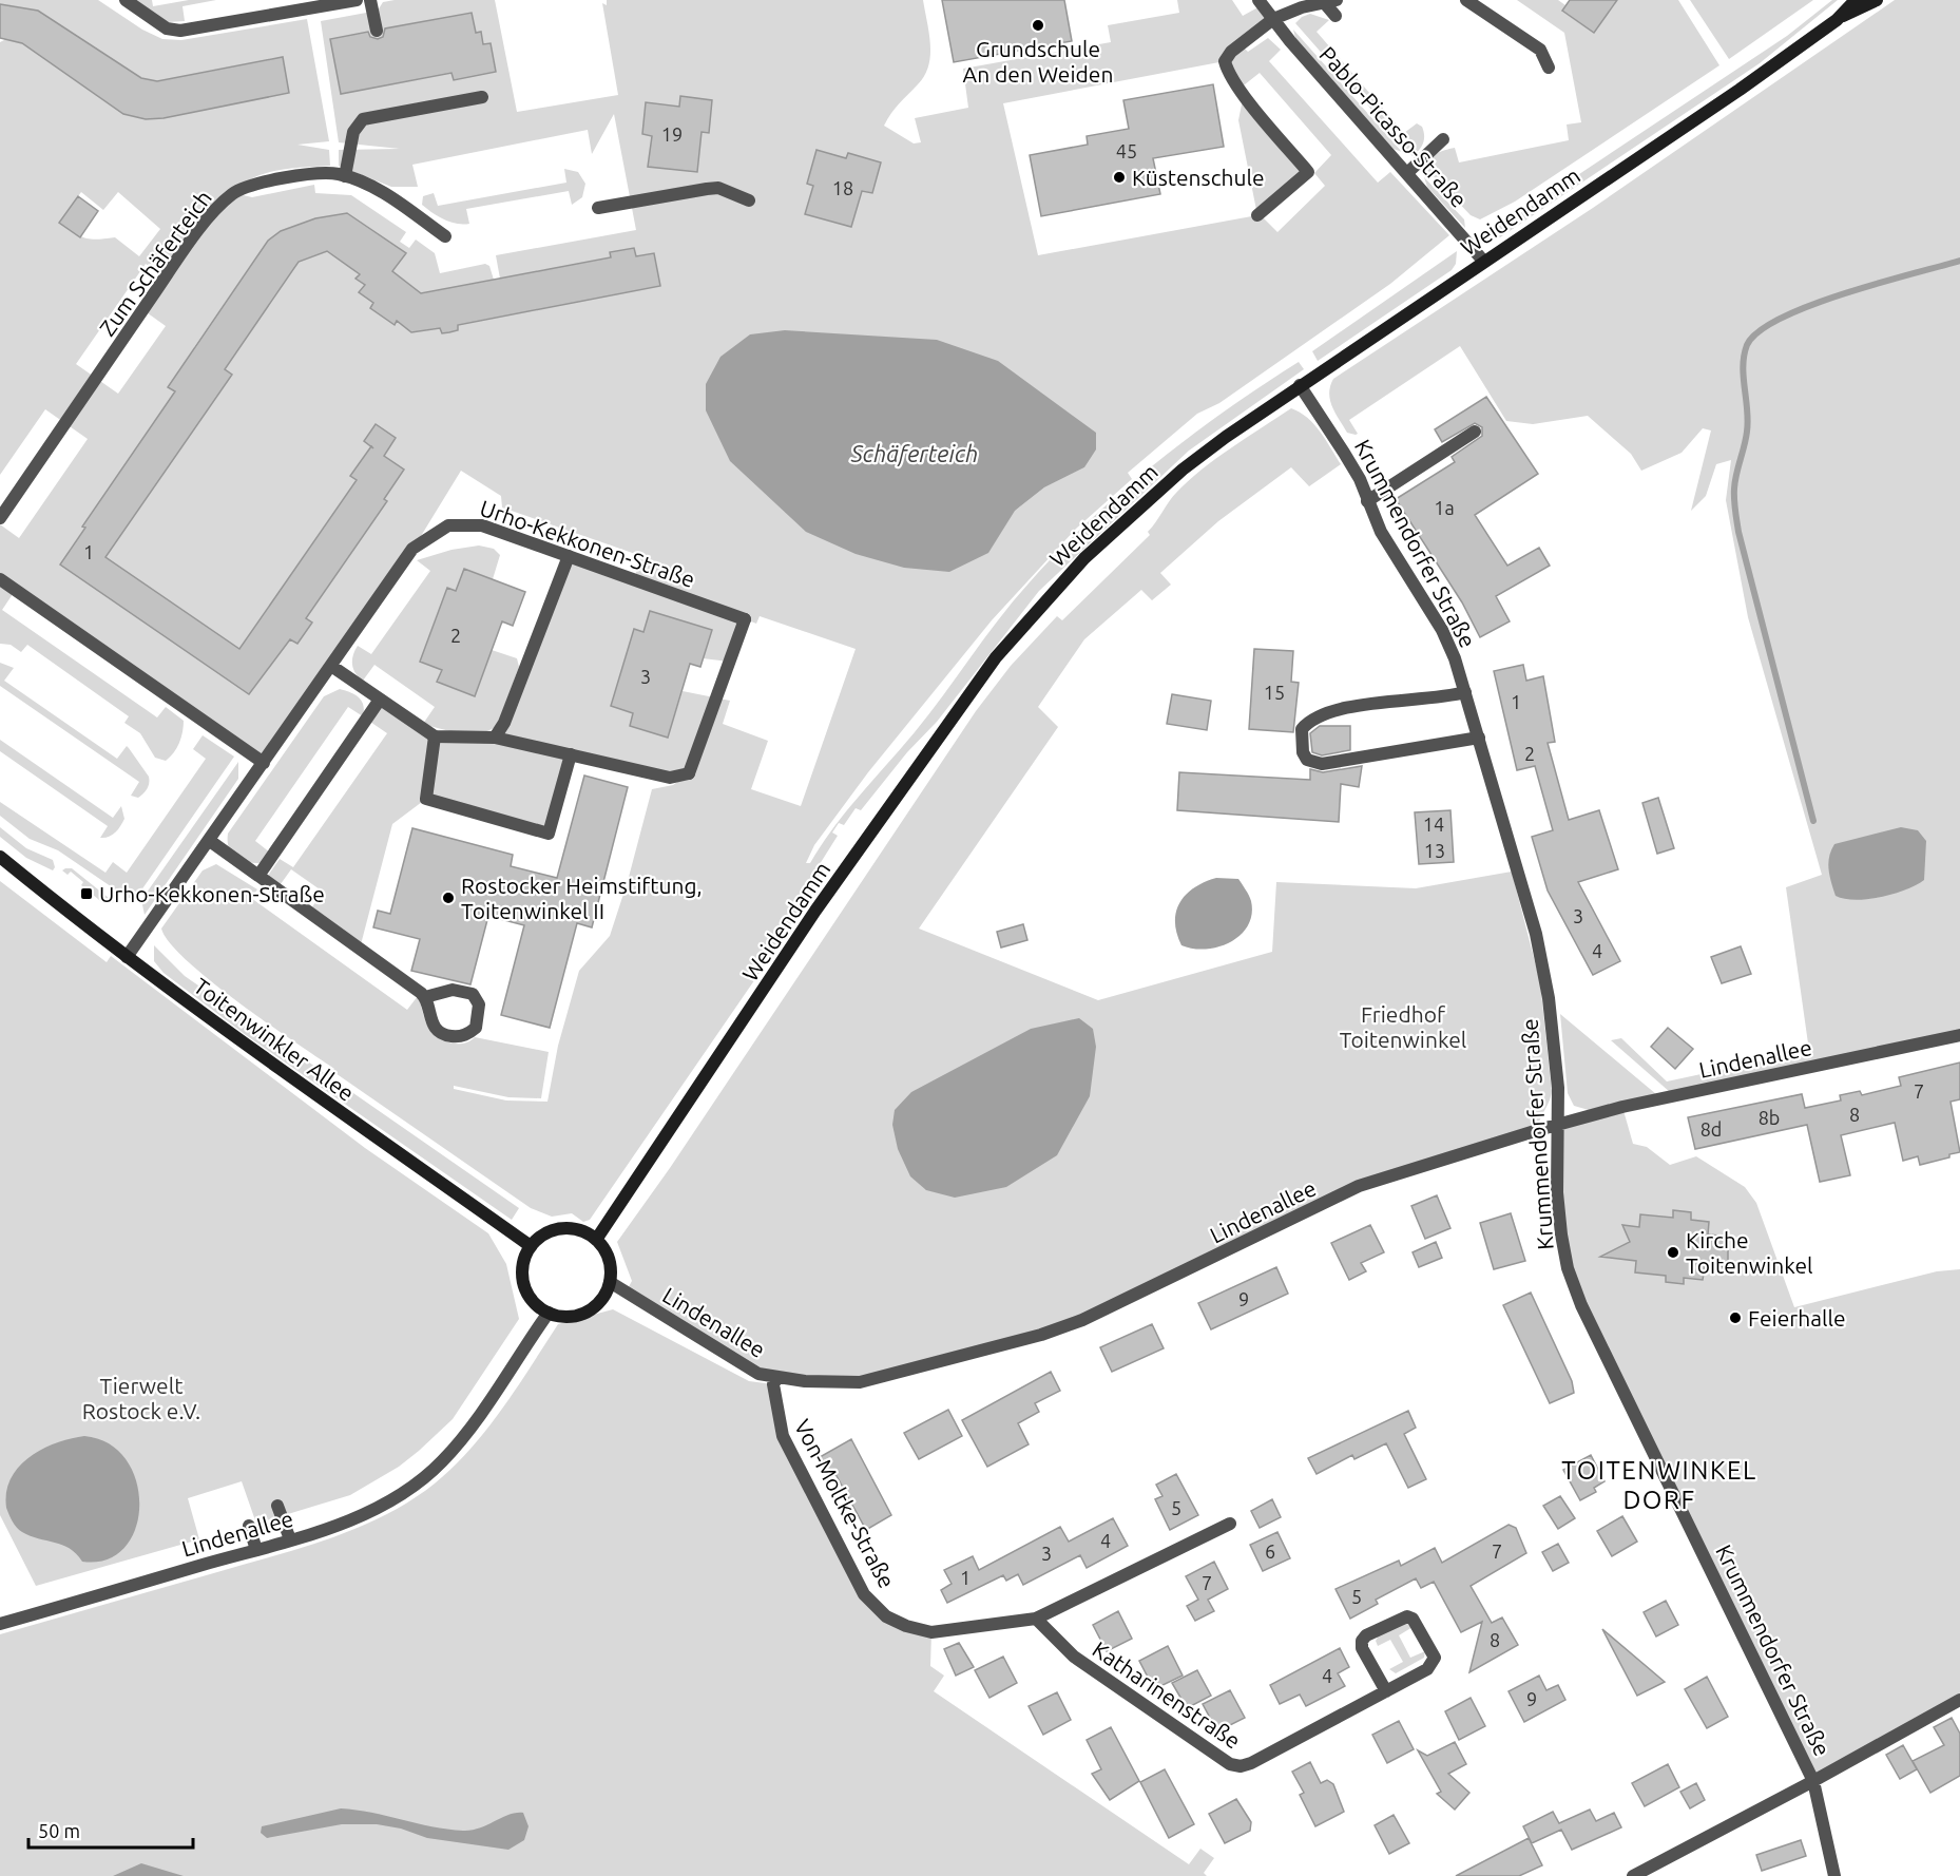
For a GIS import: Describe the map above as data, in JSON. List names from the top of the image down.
{
  "streets": {
    "street": [
      "Pablo-Picasso-Straße",
      "Weidendamm",
      "Zum Schäferteich",
      "Urho-Kekkonen-Straße",
      "Krummendorfer Straße",
      "Toitenwinkler Allee",
      "Lindenallee",
      "Von-Moltke-Straße",
      "Katharinenstraße"
    ]
  },
  "crossings": [
    ["Pablo-Picasso-Straße", "Weidendamm"],
    ["Weidendamm", "Krummendorfer Straße"],
    ["Weidendamm", "Toitenwinkler Allee"],
    ["Weidendamm", "Lindenallee"],
    ["Urho-Kekkonen-Straße", "Toitenwinkler Allee"],
    ["Krummendorfer Straße", "Lindenallee"],
    ["Toitenwinkler Allee", "Lindenallee"],
    ["Lindenallee", "Von-Moltke-Straße"],
    ["Von-Moltke-Straße", "Katharinenstraße"]
  ],
  "districts": ["TOITENWINKEL DORF"],
  "water": ["Schäferteich"],
  "parks": ["Friedhof Toitenwinkel", "Tierwelt Rostock e.V."],
  "places": {
    "other": [
      "Grundschule An den Weiden",
      "Küstenschule",
      "Rostocker Heimstiftung, Toitenwinkel II",
      "Kirche Toitenwinkel",
      "Feierhalle"
    ],
    "transit": ["Urho-Kekkonen-Straße"]
  },
  "house_numbers": [
    "19",
    "45",
    "18",
    "1a",
    "1",
    "2",
    "3",
    "15",
    "1",
    "2",
    "14",
    "13",
    "3",
    "4",
    "7",
    "8",
    "8b",
    "8d",
    "9",
    "5",
    "4",
    "6",
    "7",
    "3",
    "1",
    "7",
    "5",
    "8",
    "4",
    "9"
  ],
  "scale_bar": "50 m"
}
